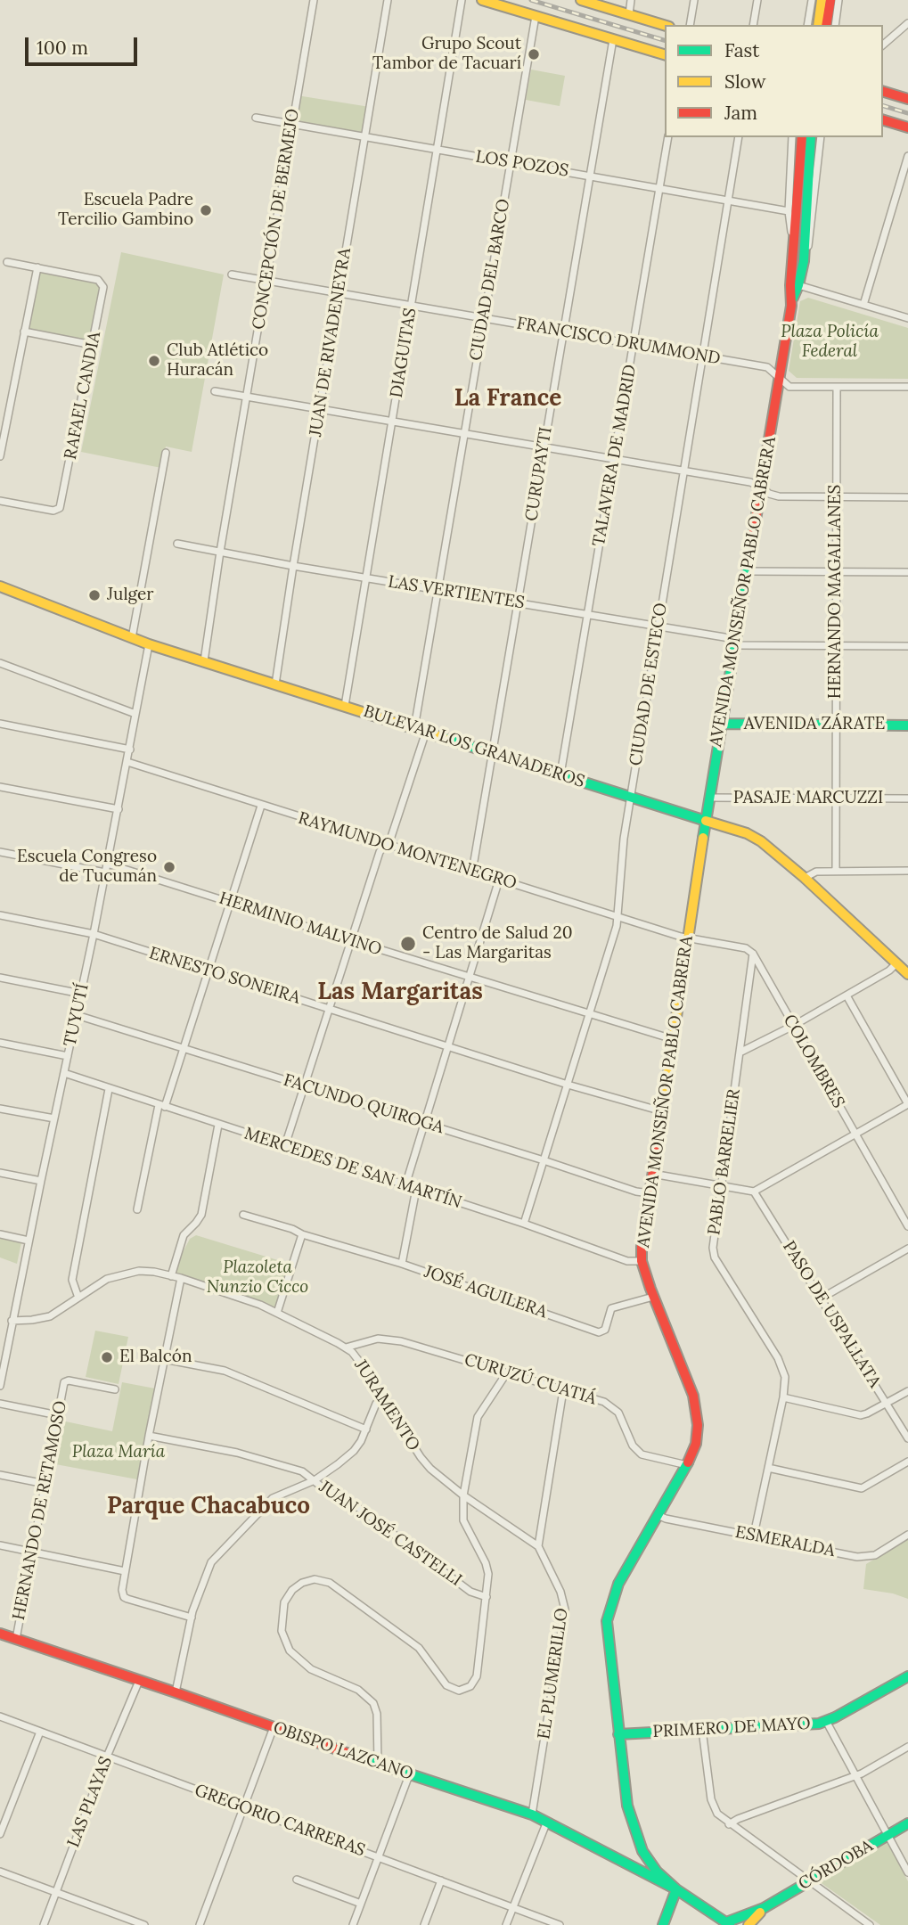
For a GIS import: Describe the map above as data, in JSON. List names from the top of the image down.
{
  "streets": {
    "main road": [
      "AVENIDA MONSEÑOR PABLO CABRERA",
      "AVENIDA ZÁRATE",
      "BULEVAR LOS GRANADEROS",
      "PRIMERO DE MAYO",
      "OBISPO LAZCANO",
      "CÓRDOBA"
    ],
    "street": [
      "LOS POZOS",
      "CONCEPCIÓN DE BERMEJO",
      "CIUDAD DEL BARCO",
      "FRANCISCO DRUMMOND",
      "JUAN DE RIVADENEYRA",
      "DIAGUITAS",
      "RAFAEL CANDIA",
      "TALAVERA DE MADRID",
      "CURUPAYTI",
      "HERNANDO MAGALLANES",
      "LAS VERTIENTES",
      "CIUDAD DE ESTECO",
      "PASAJE MARCUZZI",
      "RAYMUNDO MONTENEGRO",
      "HERMINIO MALVINO",
      "ERNESTO SONEIRA",
      "TUYUTÍ",
      "COLOMBRES",
      "FACUNDO QUIROGA",
      "PABLO BARRELIER",
      "MERCEDES DE SAN MARTÍN",
      "JOSÉ AGUILERA",
      "PASO DE USPALLATA",
      "CURUZÚ CUATIÁ",
      "JURAMENTO",
      "HERNANDO DE RETAMOSO",
      "JUAN JOSÉ CASTELLI",
      "ESMERALDA",
      "EL PLUMERILLO",
      "LAS PLAYAS",
      "GREGORIO CARRERAS"
    ]
  },
  "crossings": [
    ["LOS POZOS", "CONCEPCIÓN DE BERMEJO"],
    ["LOS POZOS", "CIUDAD DEL BARCO"],
    ["LOS POZOS", "JUAN DE RIVADENEYRA"],
    ["LOS POZOS", "DIAGUITAS"],
    ["LOS POZOS", "TALAVERA DE MADRID"],
    ["LOS POZOS", "CURUPAYTI"],
    ["LOS POZOS", "AVENIDA MONSEÑOR PABLO CABRERA"],
    ["LOS POZOS", "CIUDAD DE ESTECO"],
    ["CONCEPCIÓN DE BERMEJO", "FRANCISCO DRUMMOND"],
    ["CONCEPCIÓN DE BERMEJO", "LAS VERTIENTES"],
    ["CONCEPCIÓN DE BERMEJO", "BULEVAR LOS GRANADEROS"],
    ["CIUDAD DEL BARCO", "FRANCISCO DRUMMOND"],
    ["CIUDAD DEL BARCO", "LAS VERTIENTES"],
    ["CIUDAD DEL BARCO", "BULEVAR LOS GRANADEROS"],
    ["FRANCISCO DRUMMOND", "JUAN DE RIVADENEYRA"],
    ["FRANCISCO DRUMMOND", "DIAGUITAS"],
    ["FRANCISCO DRUMMOND", "TALAVERA DE MADRID"],
    ["FRANCISCO DRUMMOND", "CURUPAYTI"],
    ["FRANCISCO DRUMMOND", "AVENIDA MONSEÑOR PABLO CABRERA"],
    ["FRANCISCO DRUMMOND", "HERNANDO MAGALLANES"],
    ["FRANCISCO DRUMMOND", "CIUDAD DE ESTECO"],
    ["JUAN DE RIVADENEYRA", "LAS VERTIENTES"],
    ["JUAN DE RIVADENEYRA", "BULEVAR LOS GRANADEROS"],
    ["DIAGUITAS", "LAS VERTIENTES"],
    ["DIAGUITAS", "BULEVAR LOS GRANADEROS"],
    ["TALAVERA DE MADRID", "LAS VERTIENTES"],
    ["TALAVERA DE MADRID", "BULEVAR LOS GRANADEROS"],
    ["CURUPAYTI", "LAS VERTIENTES"],
    ["CURUPAYTI", "BULEVAR LOS GRANADEROS"],
    ["CURUPAYTI", "RAYMUNDO MONTENEGRO"],
    ["AVENIDA MONSEÑOR PABLO CABRERA", "LAS VERTIENTES"],
    ["AVENIDA MONSEÑOR PABLO CABRERA", "AVENIDA ZÁRATE"],
    ["AVENIDA MONSEÑOR PABLO CABRERA", "BULEVAR LOS GRANADEROS"],
    ["AVENIDA MONSEÑOR PABLO CABRERA", "PASAJE MARCUZZI"],
    ["AVENIDA MONSEÑOR PABLO CABRERA", "RAYMUNDO MONTENEGRO"],
    ["AVENIDA MONSEÑOR PABLO CABRERA", "HERMINIO MALVINO"],
    ["AVENIDA MONSEÑOR PABLO CABRERA", "ERNESTO SONEIRA"],
    ["AVENIDA MONSEÑOR PABLO CABRERA", "FACUNDO QUIROGA"],
    ["AVENIDA MONSEÑOR PABLO CABRERA", "MERCEDES DE SAN MARTÍN"],
    ["AVENIDA MONSEÑOR PABLO CABRERA", "JOSÉ AGUILERA"],
    ["AVENIDA MONSEÑOR PABLO CABRERA", "CURUZÚ CUATIÁ"],
    ["AVENIDA MONSEÑOR PABLO CABRERA", "ESMERALDA"],
    ["AVENIDA MONSEÑOR PABLO CABRERA", "PRIMERO DE MAYO"],
    ["AVENIDA MONSEÑOR PABLO CABRERA", "OBISPO LAZCANO"],
    ["AVENIDA MONSEÑOR PABLO CABRERA", "CÓRDOBA"],
    ["HERNANDO MAGALLANES", "LAS VERTIENTES"],
    ["HERNANDO MAGALLANES", "AVENIDA ZÁRATE"],
    ["HERNANDO MAGALLANES", "PASAJE MARCUZZI"],
    ["LAS VERTIENTES", "CIUDAD DE ESTECO"],
    ["CIUDAD DE ESTECO", "BULEVAR LOS GRANADEROS"],
    ["CIUDAD DE ESTECO", "RAYMUNDO MONTENEGRO"],
    ["CIUDAD DE ESTECO", "HERMINIO MALVINO"],
    ["CIUDAD DE ESTECO", "ERNESTO SONEIRA"],
    ["CIUDAD DE ESTECO", "FACUNDO QUIROGA"],
    ["CIUDAD DE ESTECO", "MERCEDES DE SAN MARTÍN"],
    ["BULEVAR LOS GRANADEROS", "TUYUTÍ"],
    ["RAYMUNDO MONTENEGRO", "TUYUTÍ"],
    ["HERMINIO MALVINO", "TUYUTÍ"],
    ["ERNESTO SONEIRA", "TUYUTÍ"],
    ["TUYUTÍ", "FACUNDO QUIROGA"],
    ["TUYUTÍ", "MERCEDES DE SAN MARTÍN"],
    ["TUYUTÍ", "JURAMENTO"],
    ["COLOMBRES", "PABLO BARRELIER"],
    ["PABLO BARRELIER", "ESMERALDA"],
    ["CURUZÚ CUATIÁ", "JURAMENTO"],
    ["JURAMENTO", "EL PLUMERILLO"],
    ["HERNANDO DE RETAMOSO", "OBISPO LAZCANO"],
    ["EL PLUMERILLO", "OBISPO LAZCANO"],
    ["OBISPO LAZCANO", "LAS PLAYAS"],
    ["LAS PLAYAS", "GREGORIO CARRERAS"]
  ],
  "districts": ["La France", "Las Margaritas", "Parque Chacabuco"],
  "parks": ["Plaza Policía Federal", "Plazoleta Nunzio Cicco", "Plaza María"],
  "places": [
    "Grupo Scout Tambor de Tacuarí",
    "Escuela Padre Tercilio Gambino",
    "Club Atlético Huracán",
    "Julger",
    "Escuela Congreso de Tucumán",
    "Centro de Salud 20 - Las Margaritas",
    "El Balcón"
  ],
  "legend": ["Fast", "Slow", "Jam"],
  "scale_bar": "100 m"
}
